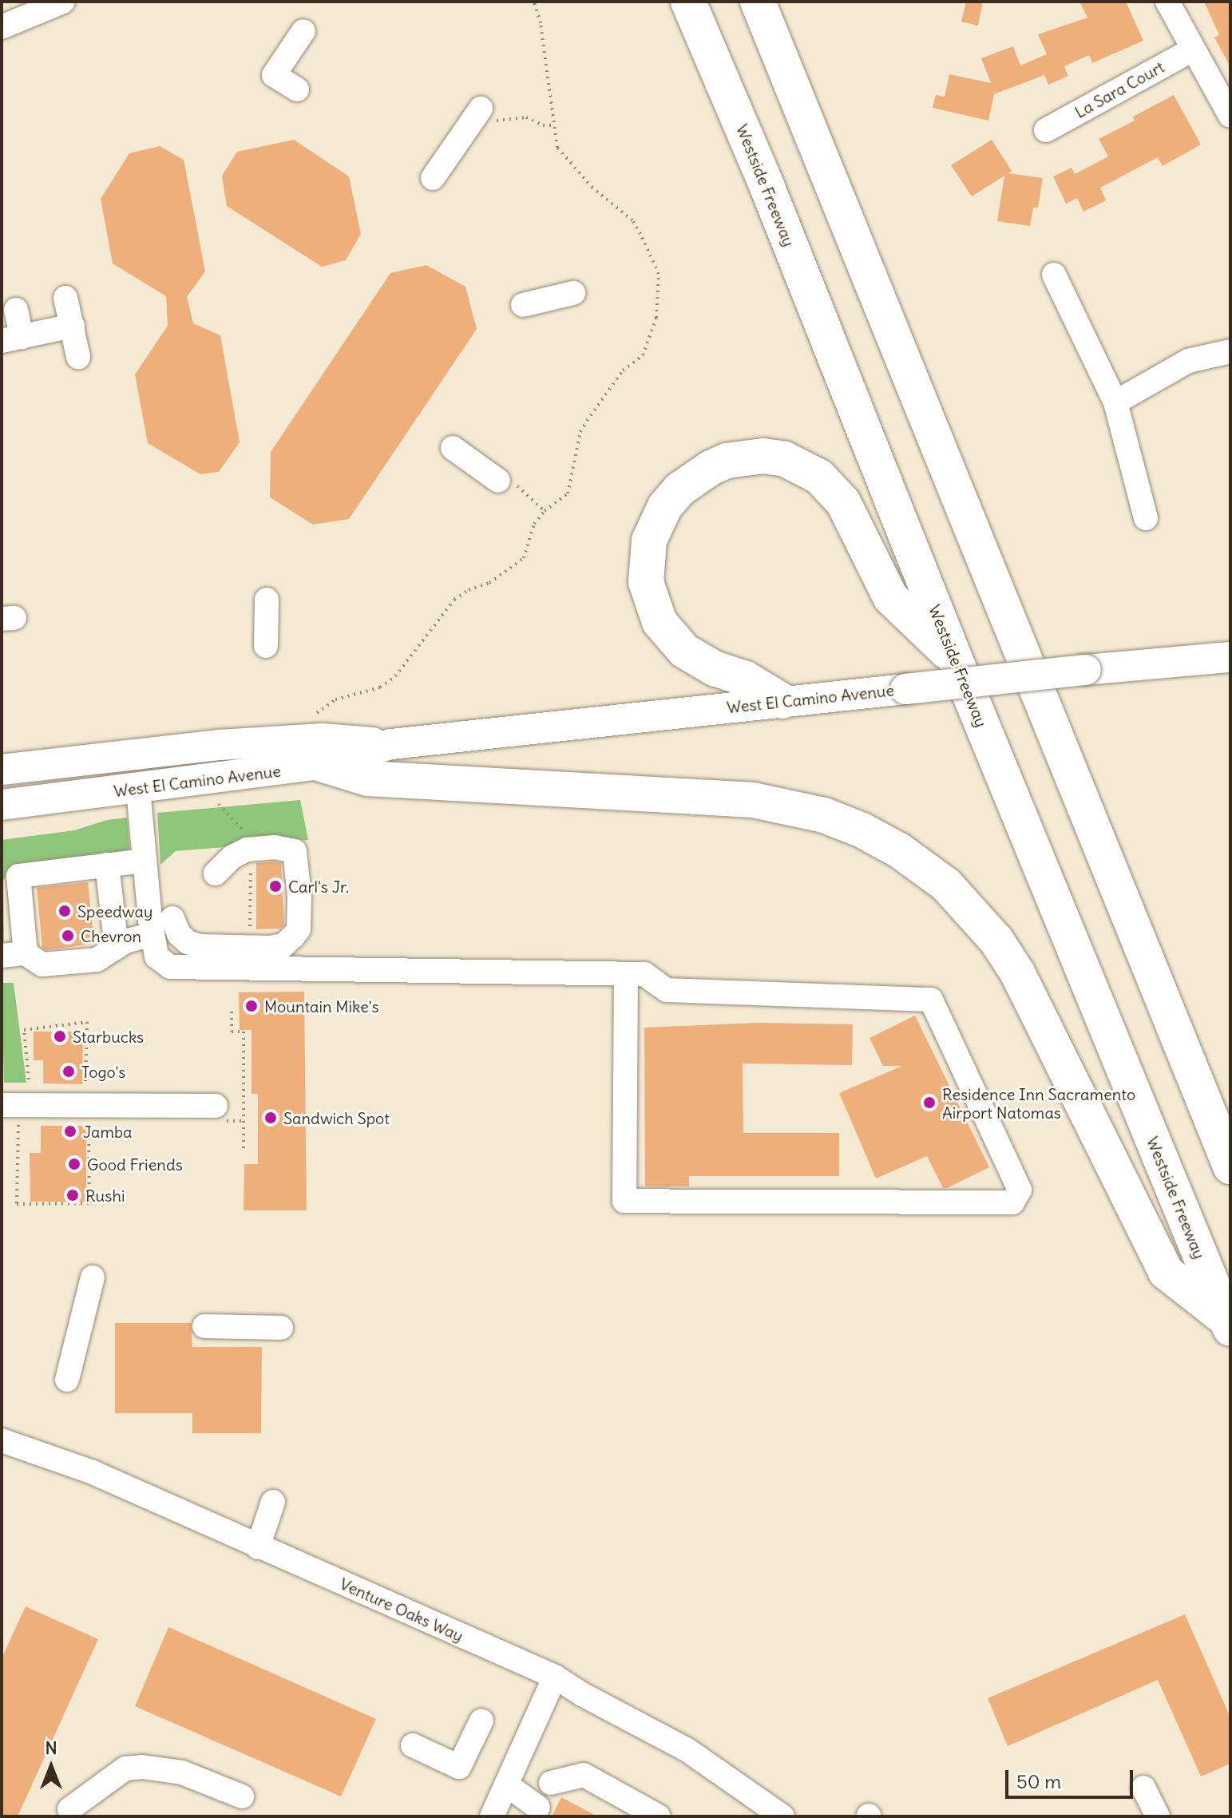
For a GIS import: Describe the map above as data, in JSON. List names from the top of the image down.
{
  "streets": {
    "highway": ["Westside Freeway"],
    "main road": ["West El Camino Avenue"],
    "street": ["La Sara Court", "Venture Oaks Way"]
  },
  "places": [
    "Carl's Jr.",
    "Speedway",
    "Chevron",
    "Mountain Mike's",
    "Starbucks",
    "Togo's",
    "Residence Inn Sacramento Airport Natomas",
    "Sandwich Spot",
    "Jamba",
    "Good Friends",
    "Rushi"
  ],
  "scale_bar": "50 m",
  "north": "top"
}
